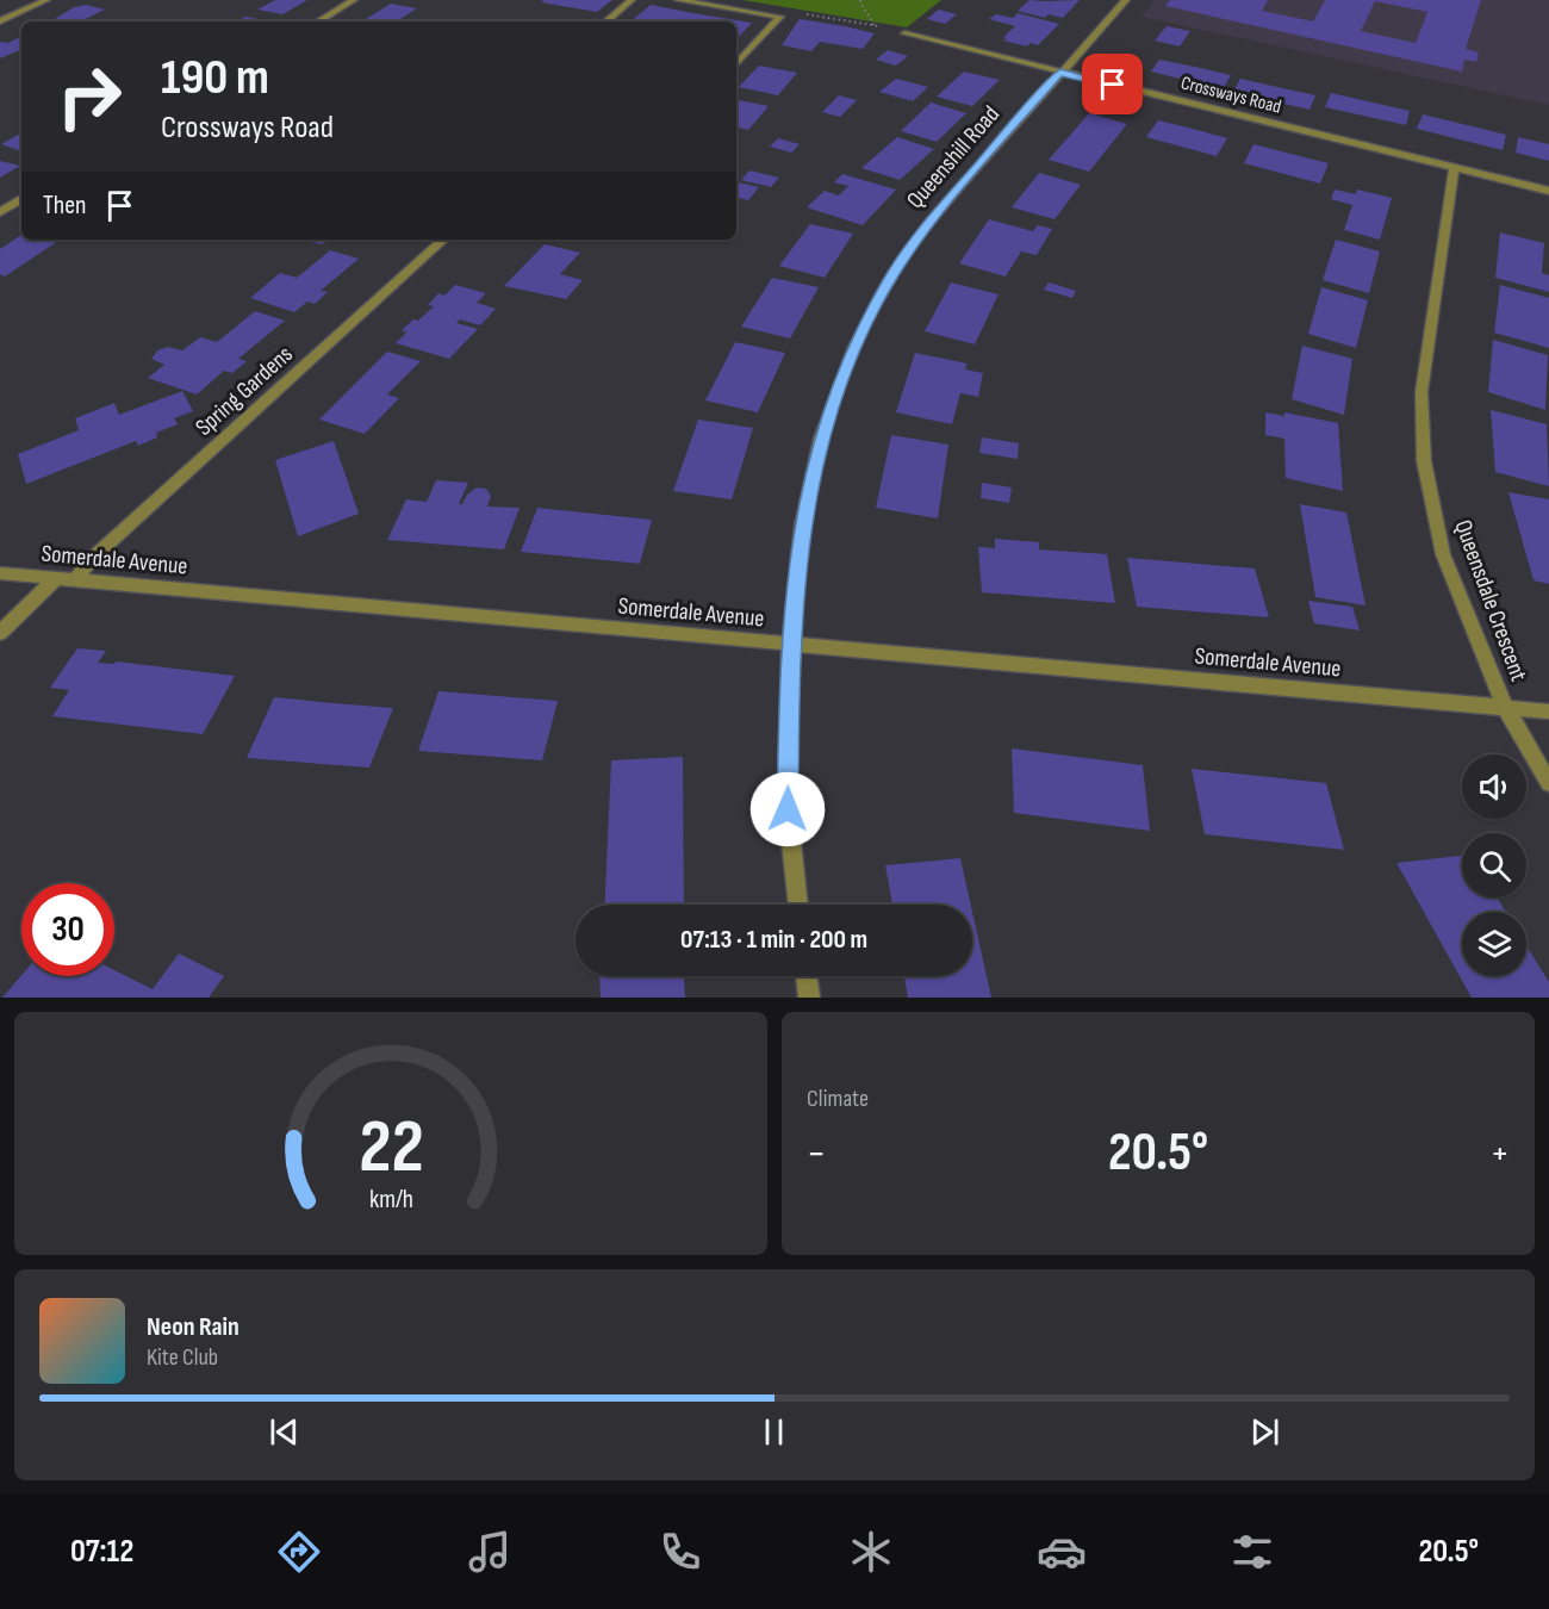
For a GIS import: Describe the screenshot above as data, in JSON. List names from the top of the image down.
{
  "streets": {
    "street": [
      "Crossways Road",
      "Queenshill Road",
      "Spring Gardens",
      "Somerdale Avenue",
      "Queensdale Crescent"
    ]
  },
  "crossings": [
    ["Crossways Road", "Queenshill Road"],
    ["Crossways Road", "Queensdale Crescent"],
    ["Queenshill Road", "Somerdale Avenue"],
    ["Spring Gardens", "Somerdale Avenue"],
    ["Somerdale Avenue", "Queensdale Crescent"]
  ],
  "page": {
    "turn": ["190 m", "Crossways Road"],
    "then": "Then",
    "limit": "30",
    "trip": "07:13 · 1 min · 200 m",
    "tile": "Climate",
    "heat": ["−", "20.5°", "+"],
    "song": ["Neon Rain", "Kite Club"],
    "tabs": ["07:12", "20.5°"],
    "gauge": ["22", "km/h"]
  }
}
